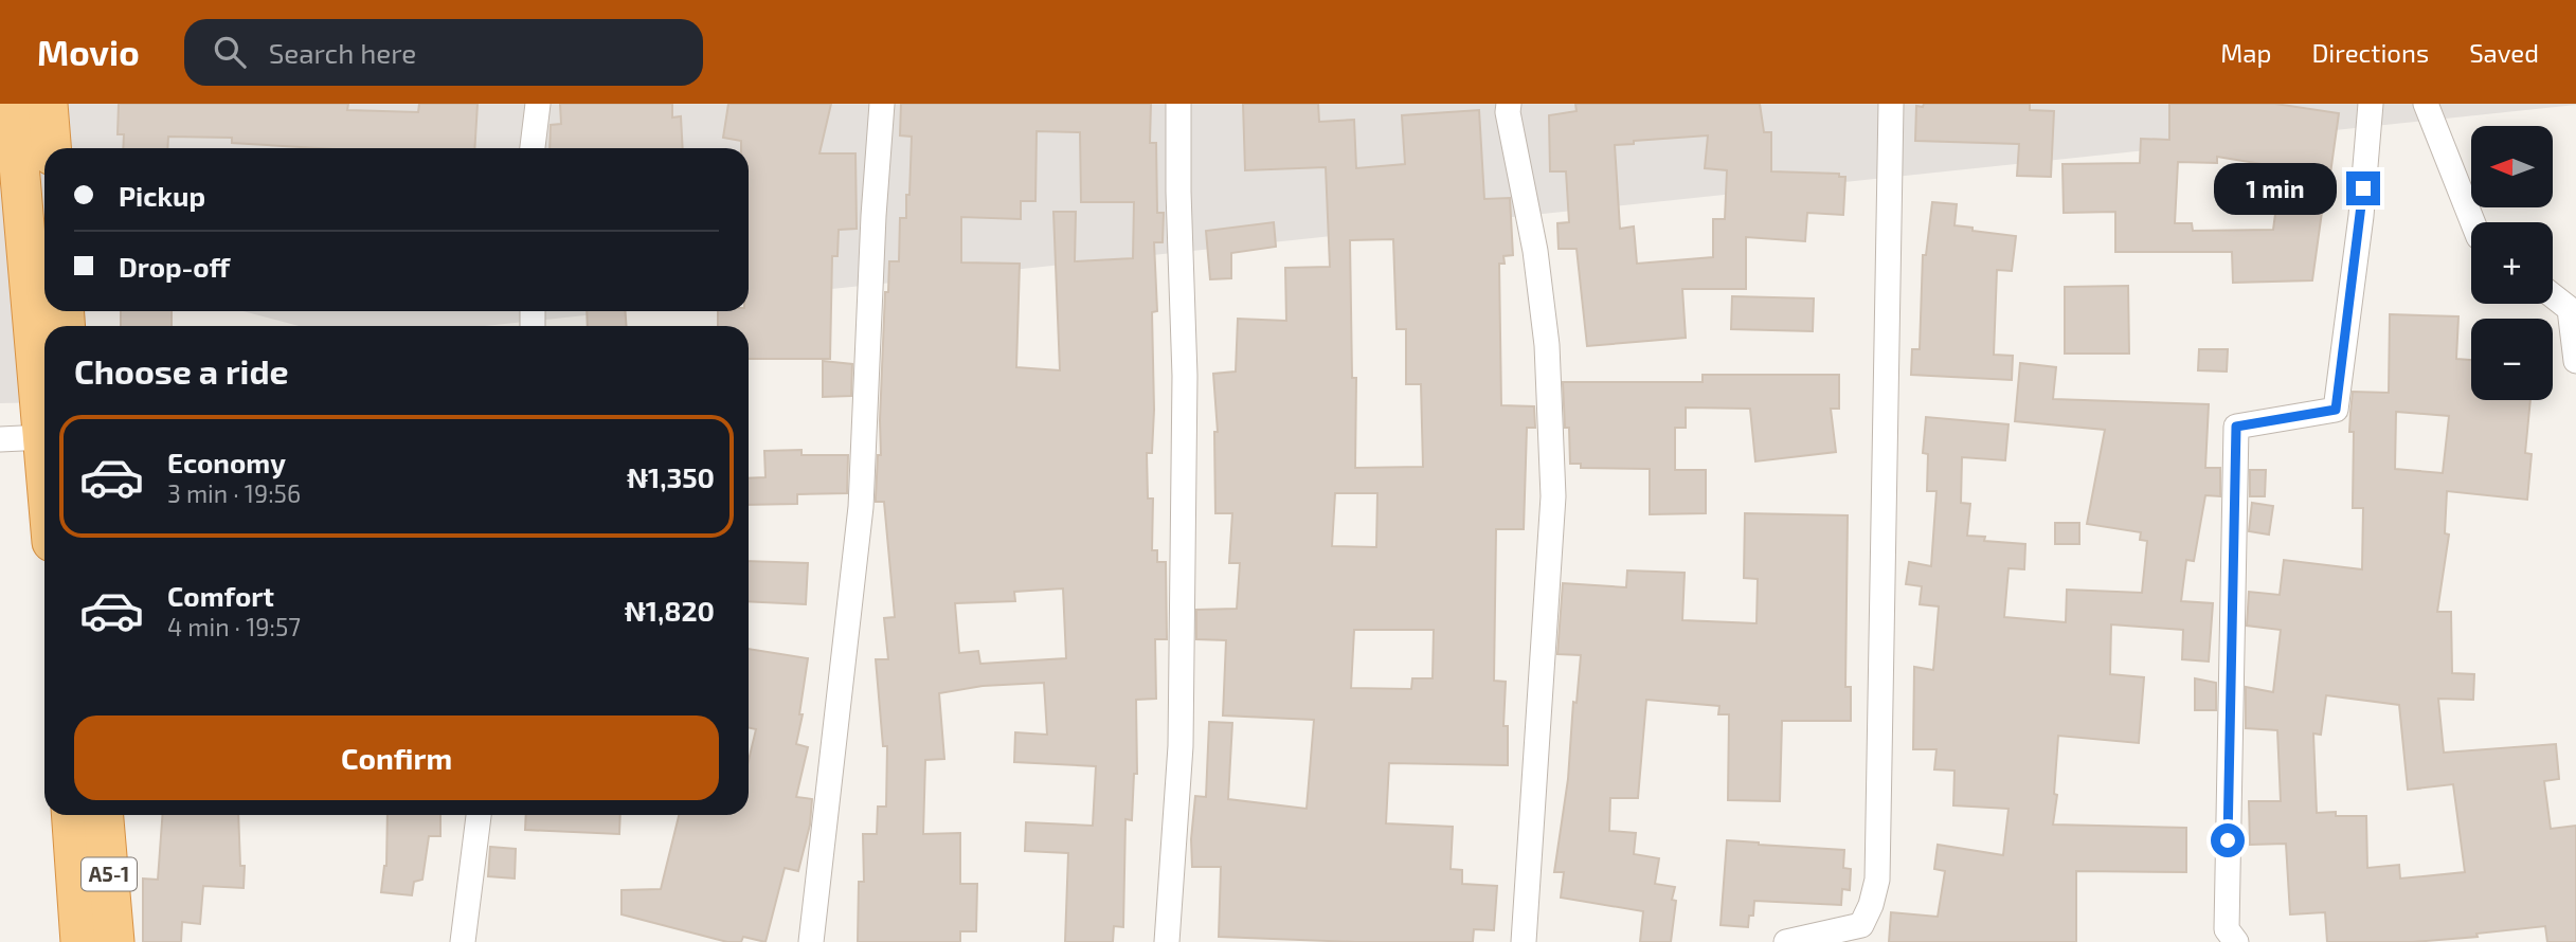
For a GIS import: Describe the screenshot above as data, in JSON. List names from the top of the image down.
{
  "streets": {
    "highway": ["A5-1"]
  },
  "north": "left",
  "page": {
    "header": "Movio",
    "search": "Search here",
    "nav": ["Map", "Directions", "Saved"],
    "map_buttons": ["+", "−"],
    "banner": ["Pickup", "Drop-off"],
    "bubble": "1 min",
    "heading": "Choose a ride",
    "list": [
      {
        "name": "Economy",
        "note": "3 min · 19:56",
        "value": "₦1,350"
      },
      {
        "name": "Comfort",
        "note": "4 min · 19:57",
        "value": "₦1,820"
      }
    ],
    "buttons": "Confirm"
  }
}
